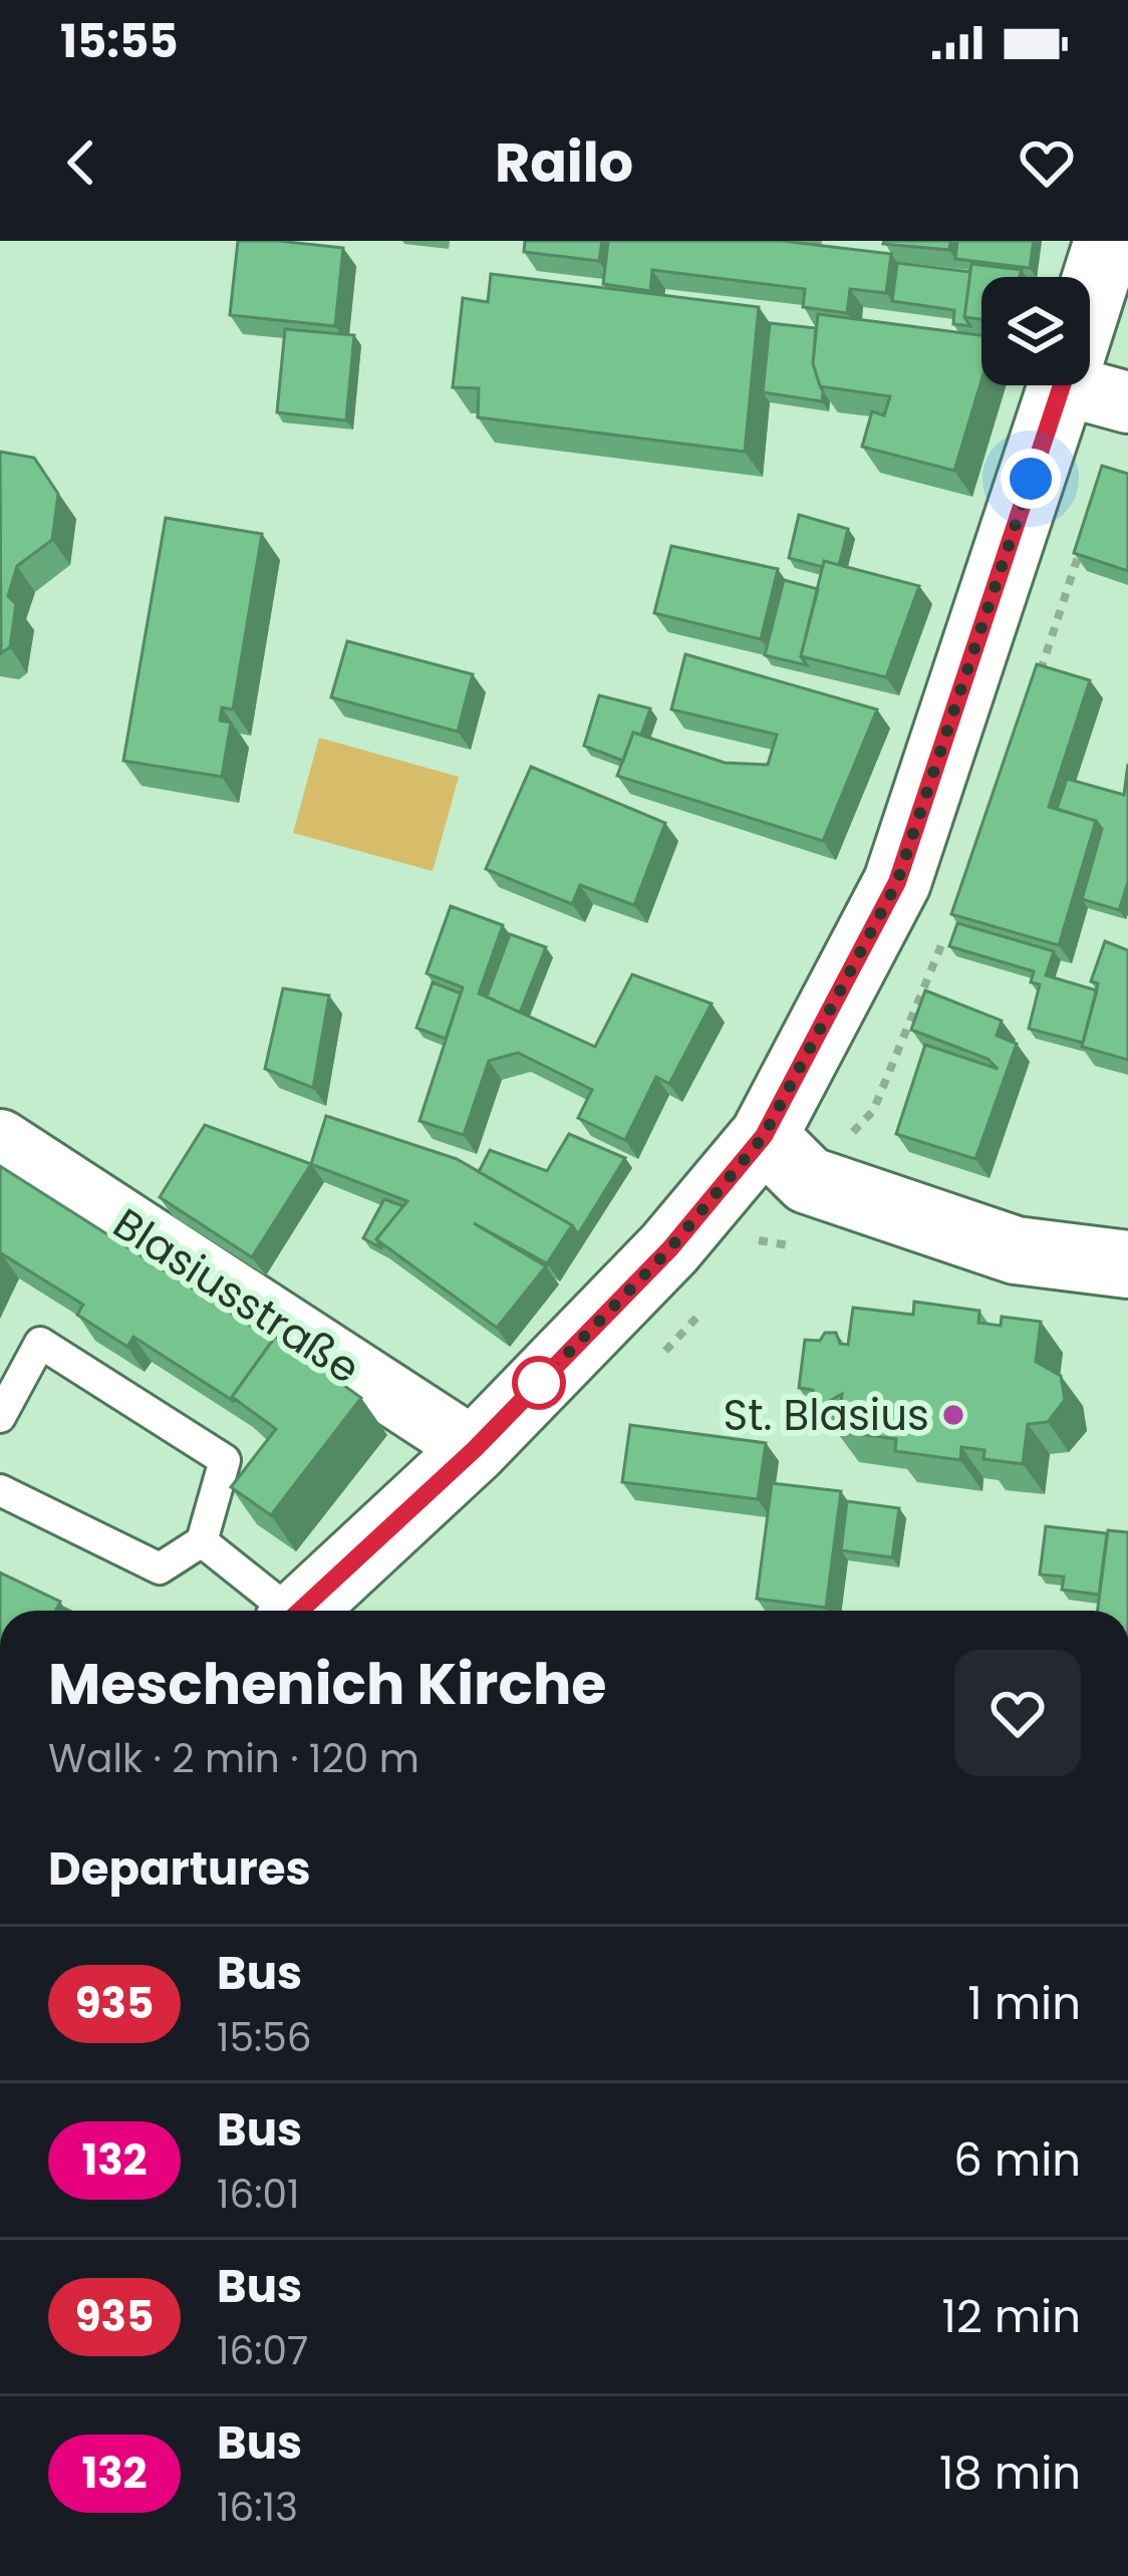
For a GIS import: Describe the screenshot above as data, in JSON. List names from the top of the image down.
{
  "streets": {
    "street": ["Blasiusstraße"]
  },
  "places": ["St. Blasius"],
  "lines": ["bus line 935"],
  "page": {
    "status": "15:55",
    "header": "Railo",
    "heading": [
      ["Meschenich Kirche", "Walk · 2 min · 120 m"],
      "Departures"
    ],
    "list": [
      {
        "mark": "935",
        "name": "Bus",
        "note": "15:56",
        "value": "1 min"
      },
      {
        "mark": "132",
        "name": "Bus",
        "note": "16:01",
        "value": "6 min"
      },
      {
        "mark": "935",
        "name": "Bus",
        "note": "16:07",
        "value": "12 min"
      },
      {
        "mark": "132",
        "name": "Bus",
        "note": "16:13",
        "value": "18 min"
      }
    ]
  }
}
